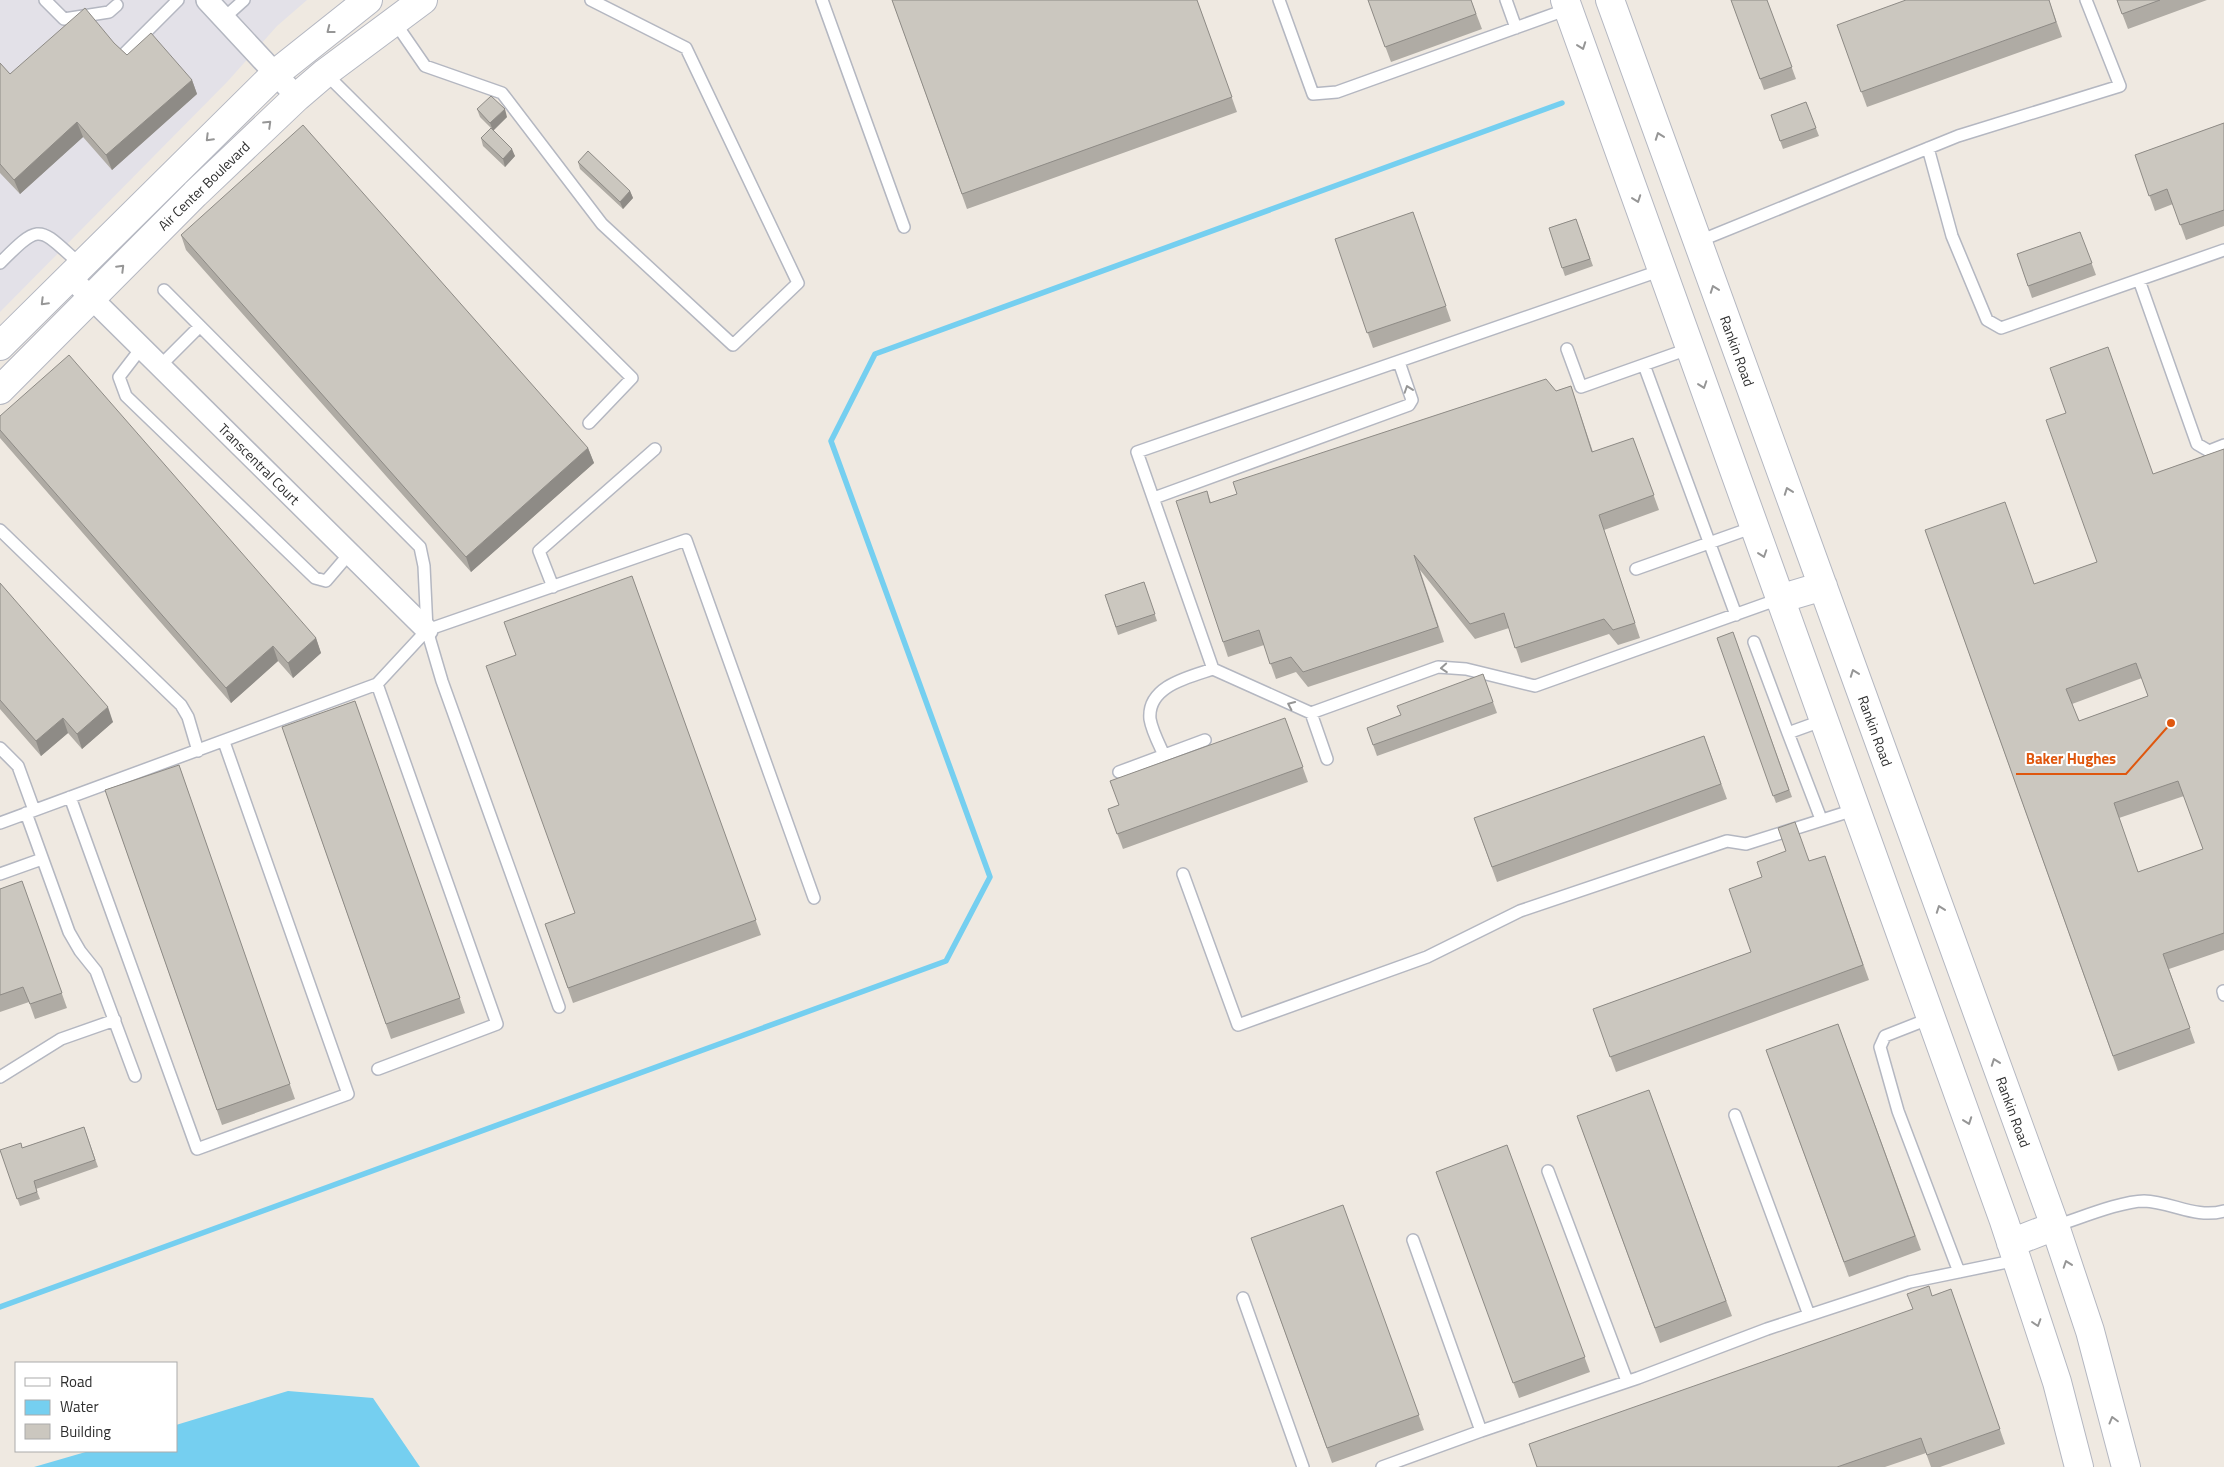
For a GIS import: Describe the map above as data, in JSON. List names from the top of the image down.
{
  "streets": {
    "main road": ["Air Center Boulevard", "Rankin Road"],
    "street": ["Transcentral Court"]
  },
  "crossings": [
    ["Air Center Boulevard", "Transcentral Court"]
  ],
  "places": ["Baker Hughes"],
  "legend": ["Road", "Water", "Building"]
}
